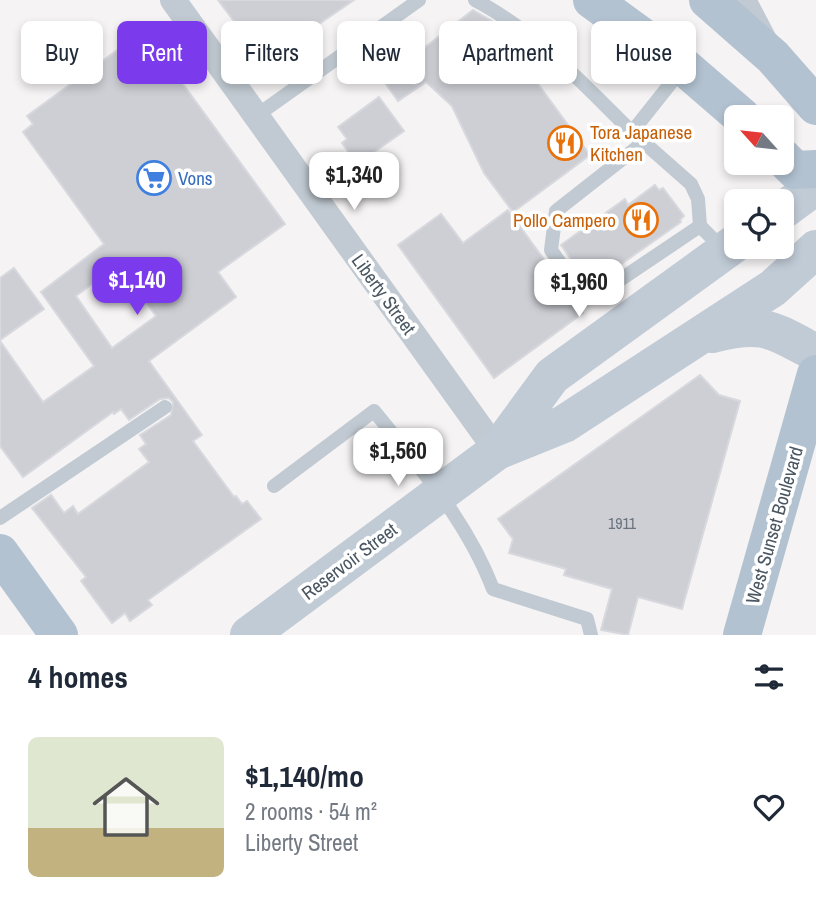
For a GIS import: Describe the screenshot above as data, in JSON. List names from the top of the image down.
{
  "streets": {
    "main road": ["West Sunset Boulevard"],
    "street": ["Liberty Street", "Reservoir Street"]
  },
  "crossings": [
    ["Liberty Street", "Reservoir Street"]
  ],
  "places": {
    "restaurant": ["Tora Japanese Kitchen", "Pollo Campero"],
    "supermarket": ["Vons"]
  },
  "house_numbers": ["1911"],
  "north": "top left",
  "page": {
    "chip": [
      "Buy",
      "Rent",
      "Filters",
      "New",
      "Apartment",
      "House"
    ],
    "price": [
      "$1,340",
      "$1,140",
      "$1,960",
      "$1,560"
    ],
    "heading": "4 homes",
    "list": [
      {
        "name": "$1,140/mo",
        "note": "2 rooms · 54 m² · Liberty Street"
      }
    ]
  }
}
